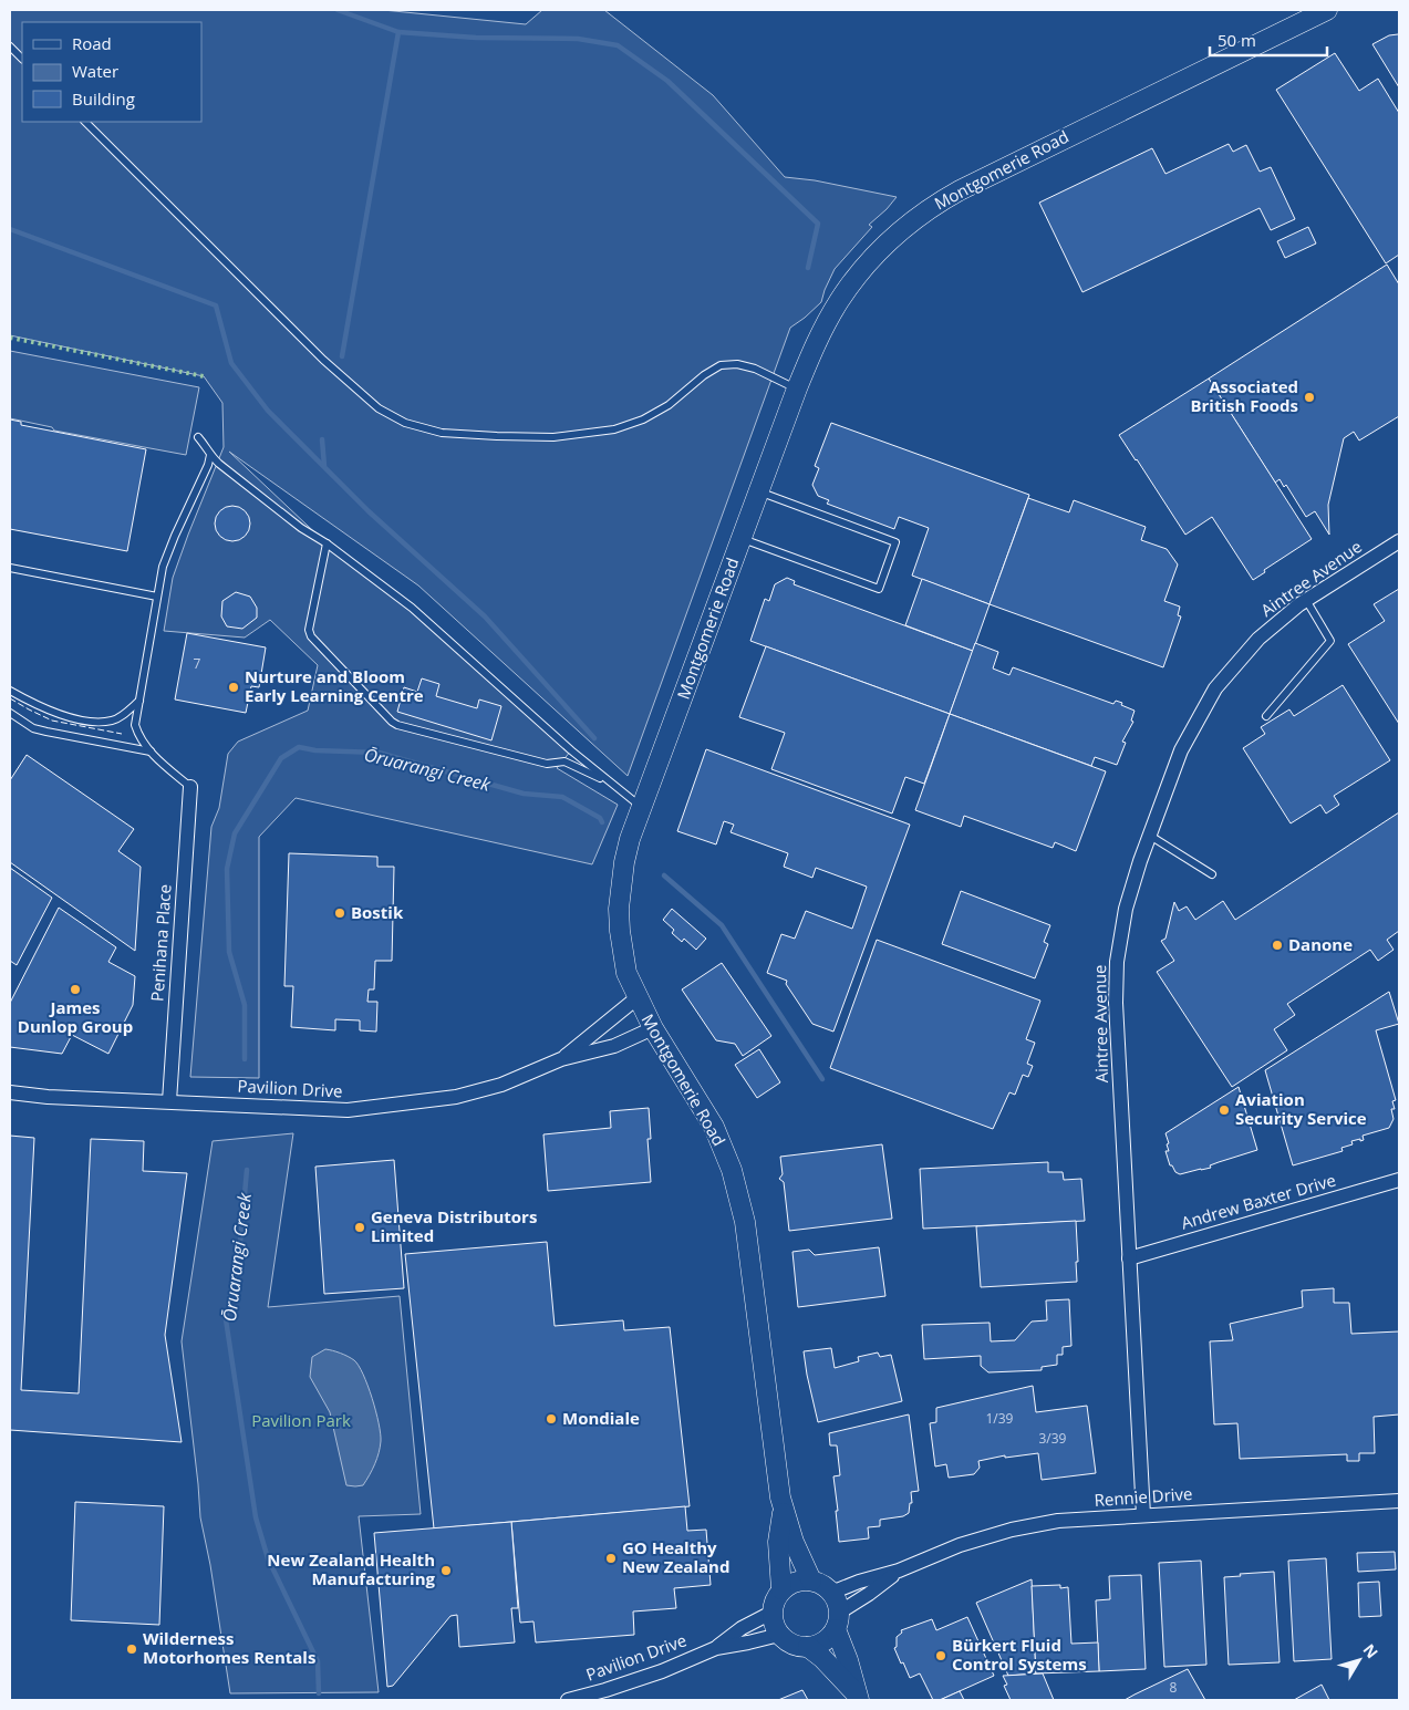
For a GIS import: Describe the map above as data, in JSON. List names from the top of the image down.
{
  "streets": {
    "street": [
      "Montgomerie Road",
      "Aintree Avenue",
      "Penihana Place",
      "Pavilion Drive",
      "Andrew Baxter Drive",
      "Rennie Drive"
    ]
  },
  "crossings": [
    ["Montgomerie Road", "Pavilion Drive"],
    ["Montgomerie Road", "Rennie Drive"],
    ["Aintree Avenue", "Andrew Baxter Drive"],
    ["Aintree Avenue", "Rennie Drive"],
    ["Penihana Place", "Pavilion Drive"],
    ["Pavilion Drive", "Rennie Drive"]
  ],
  "water": ["Ōruarangi Creek"],
  "parks": ["Pavilion Park"],
  "places": [
    "Associated British Foods",
    "Nurture and Bloom Early Learning Centre",
    "Bostik",
    "Danone",
    "James Dunlop Group",
    "Aviation Security Service",
    "Geneva Distributors Limited",
    "Mondiale",
    "GO Healthy New Zealand",
    "New Zealand Health Manufacturing",
    "Wilderness Motorhomes Rentals",
    "Bürkert Fluid Control Systems"
  ],
  "house_numbers": [
    "7",
    "1/39",
    "3/39",
    "8"
  ],
  "legend": ["Road", "Water", "Building"],
  "scale_bar": "50 m",
  "north": "top right"
}
